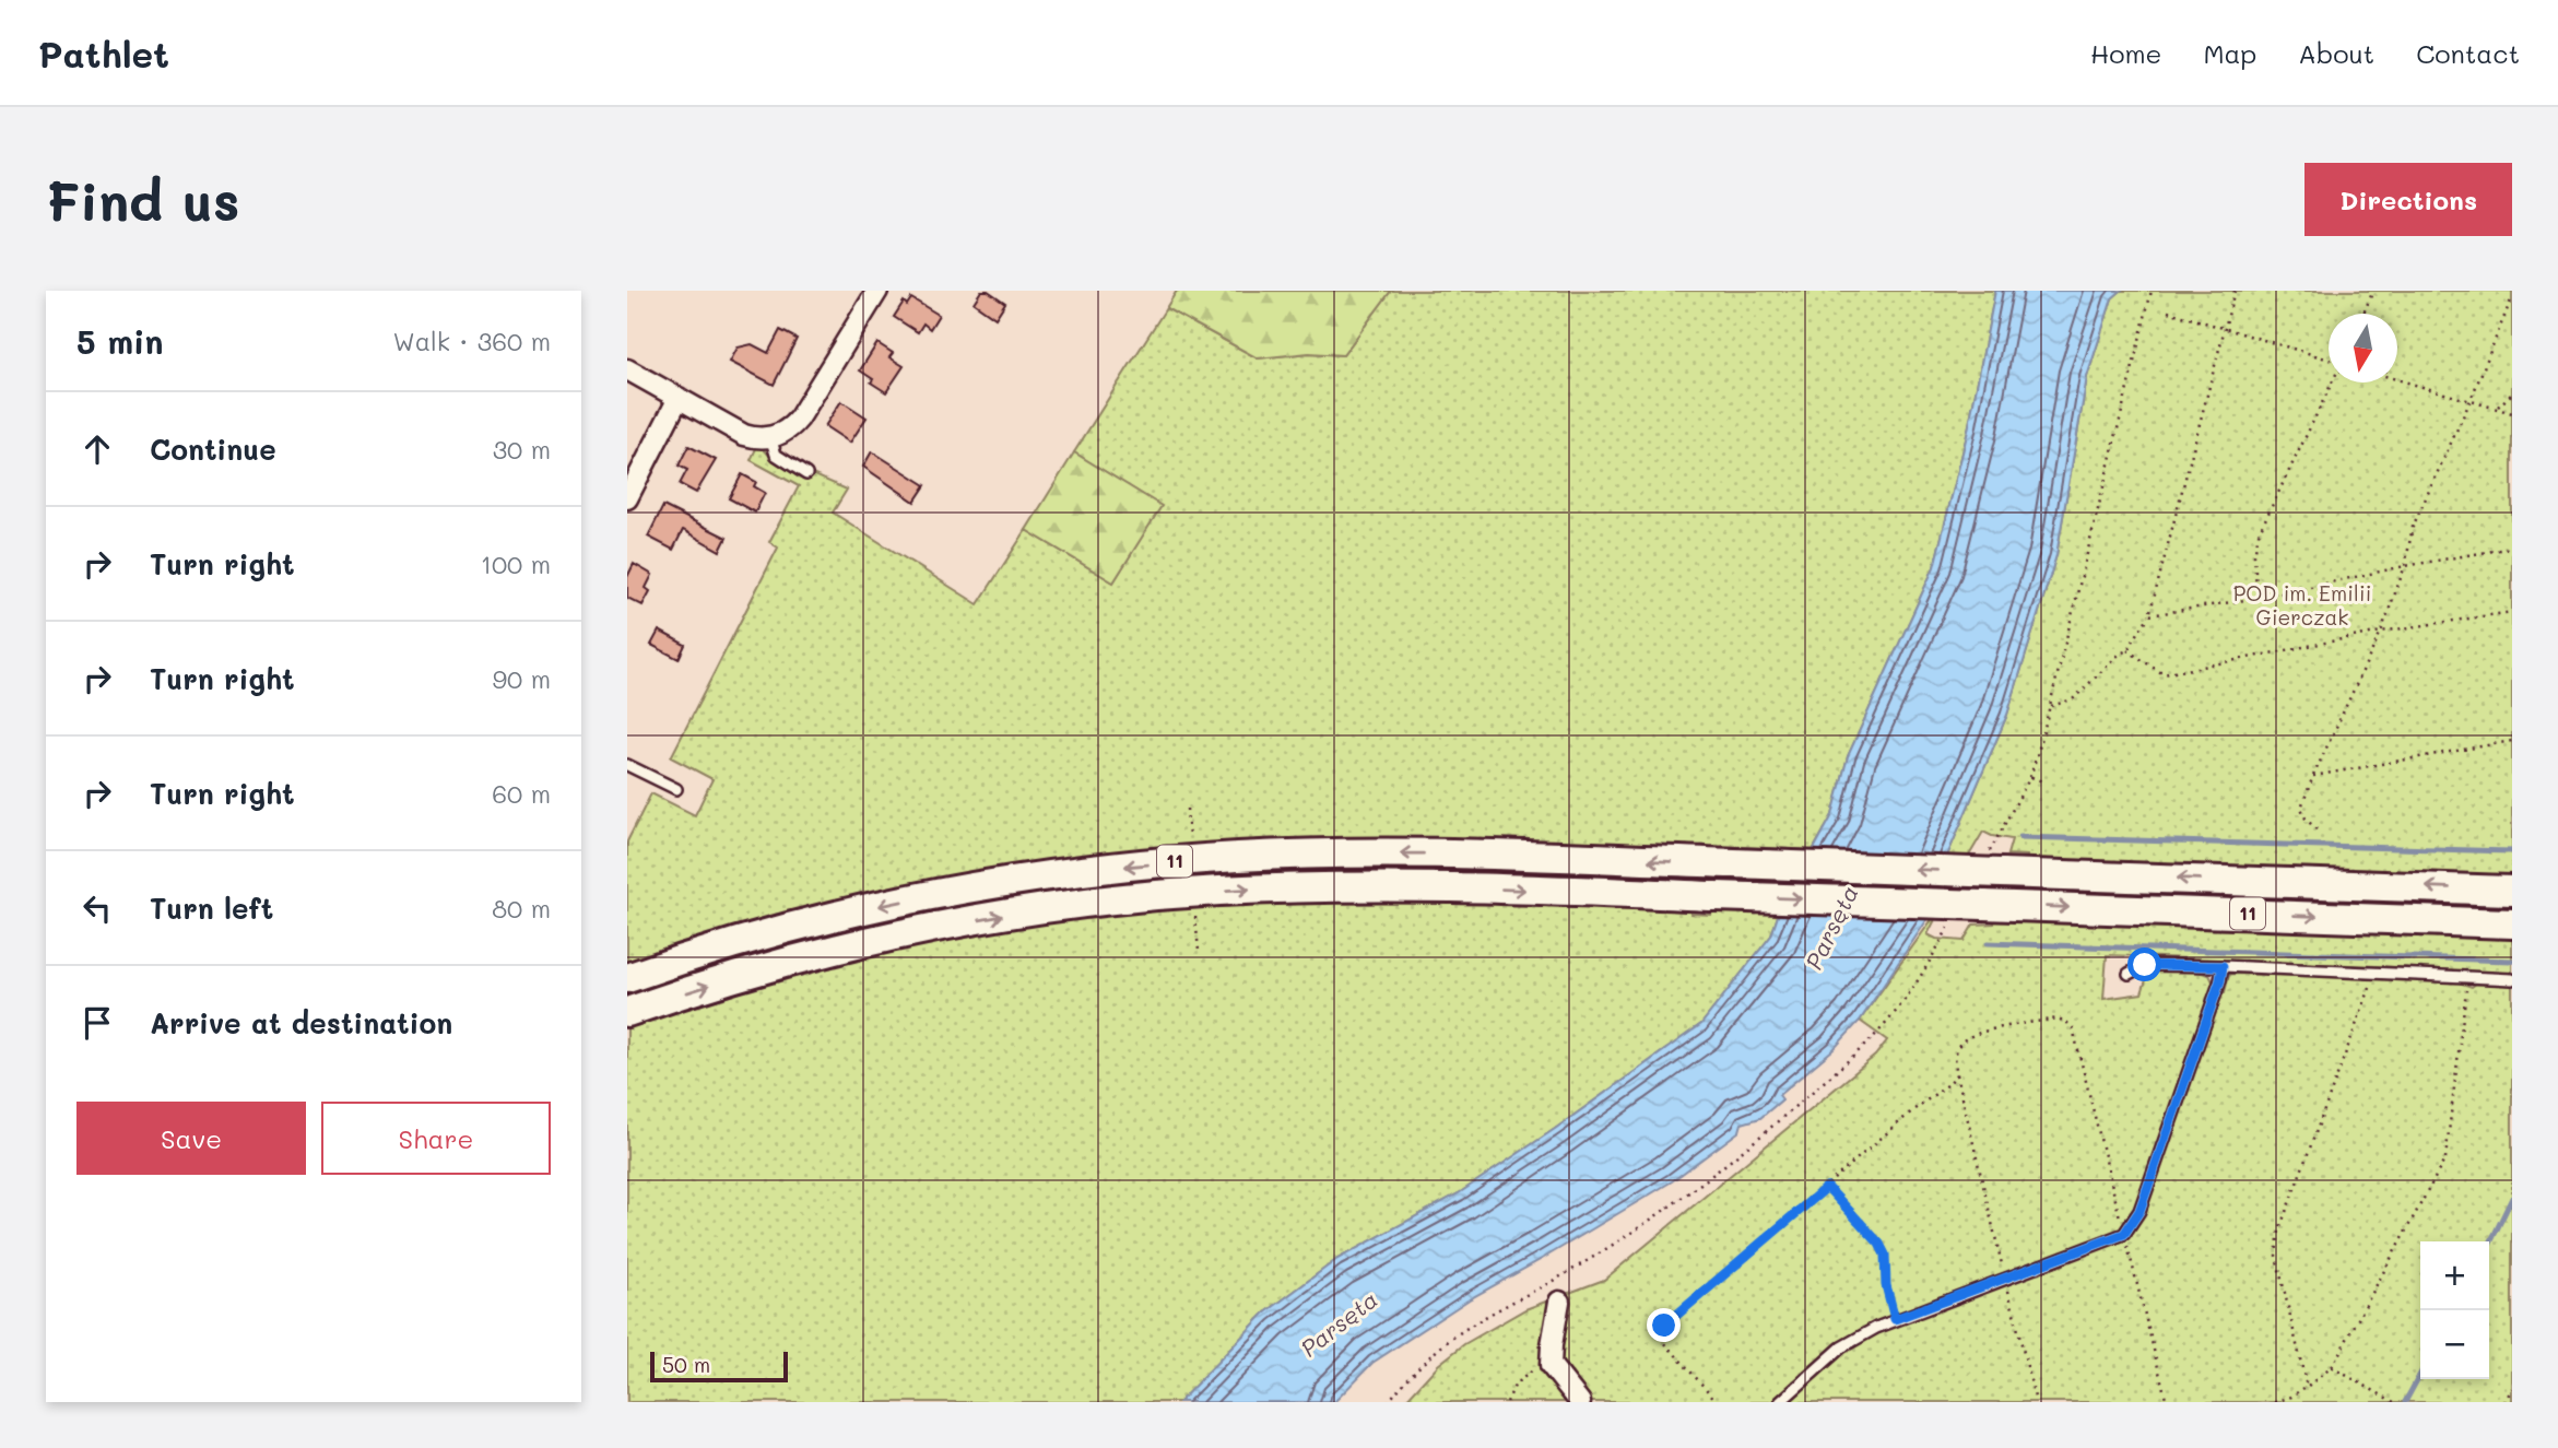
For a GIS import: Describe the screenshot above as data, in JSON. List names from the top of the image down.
{
  "streets": {
    "main road": ["11"]
  },
  "water": ["Parsęta"],
  "parks": ["POD im. Emilii Gierczak"],
  "scale_bar": "50 m",
  "north": "bottom",
  "page": {
    "header": "Pathlet",
    "nav": [
      "Home",
      "Map",
      "About",
      "Contact"
    ],
    "buttons": [
      "Directions",
      ["Save", "Share"]
    ],
    "title": "Find us",
    "heading": ["5 min", "Walk · 360 m"],
    "list": [
      ["Continue", "30 m"],
      ["Turn right", "100 m"],
      ["Turn right", "90 m"],
      ["Turn right", "60 m"],
      ["Turn left", "80 m"],
      "Arrive at destination"
    ],
    "map_buttons": ["+", "−"],
    "scale": "50 m"
  }
}
